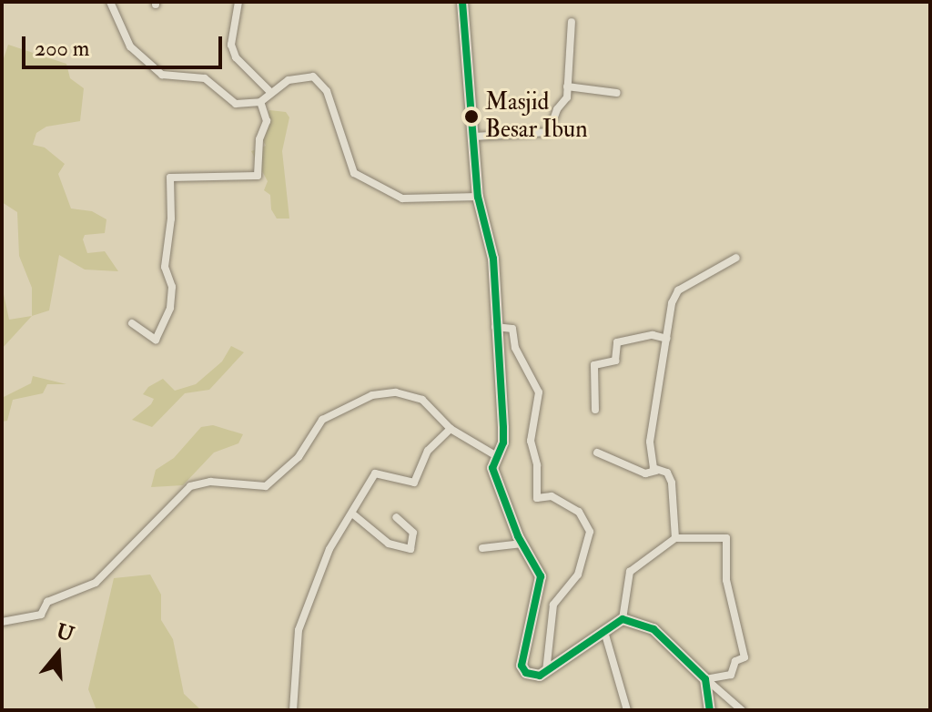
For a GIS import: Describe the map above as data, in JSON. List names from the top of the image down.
{
  "places": ["Masjid Besar Ibun"],
  "scale_bar": "200 m",
  "north": "top"
}
